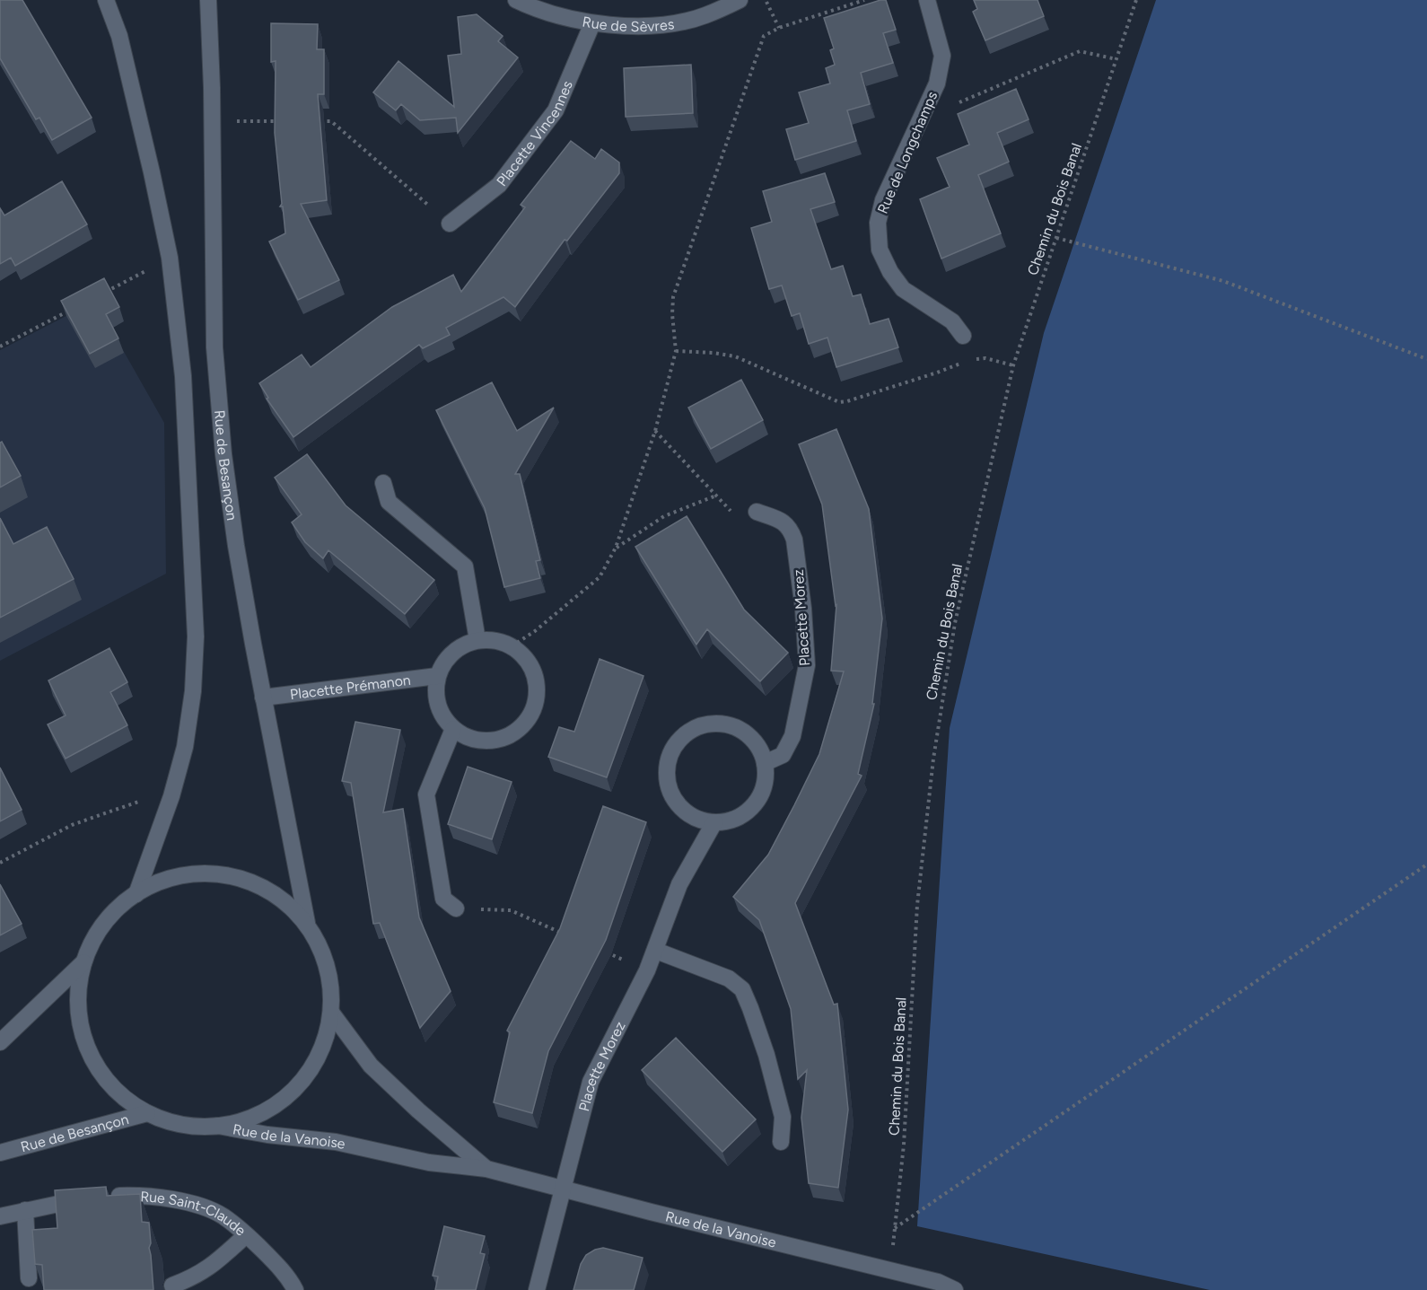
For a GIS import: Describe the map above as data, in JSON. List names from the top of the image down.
{
  "streets": {
    "street": [
      "Rue de Sèvres",
      "Placette Vincennes",
      "Rue de Longchamps",
      "Rue de Besançon",
      "Placette Morez",
      "Placette Prémanon",
      "Rue de la Vanoise",
      "Rue Saint-Claude"
    ],
    "path": ["Chemin du Bois Banal"]
  },
  "crossings": [
    ["Rue de Sèvres", "Placette Vincennes"],
    ["Chemin du Bois Banal", "Rue de la Vanoise"],
    ["Rue de Besançon", "Placette Prémanon"],
    ["Placette Morez", "Rue de la Vanoise"]
  ]
}
